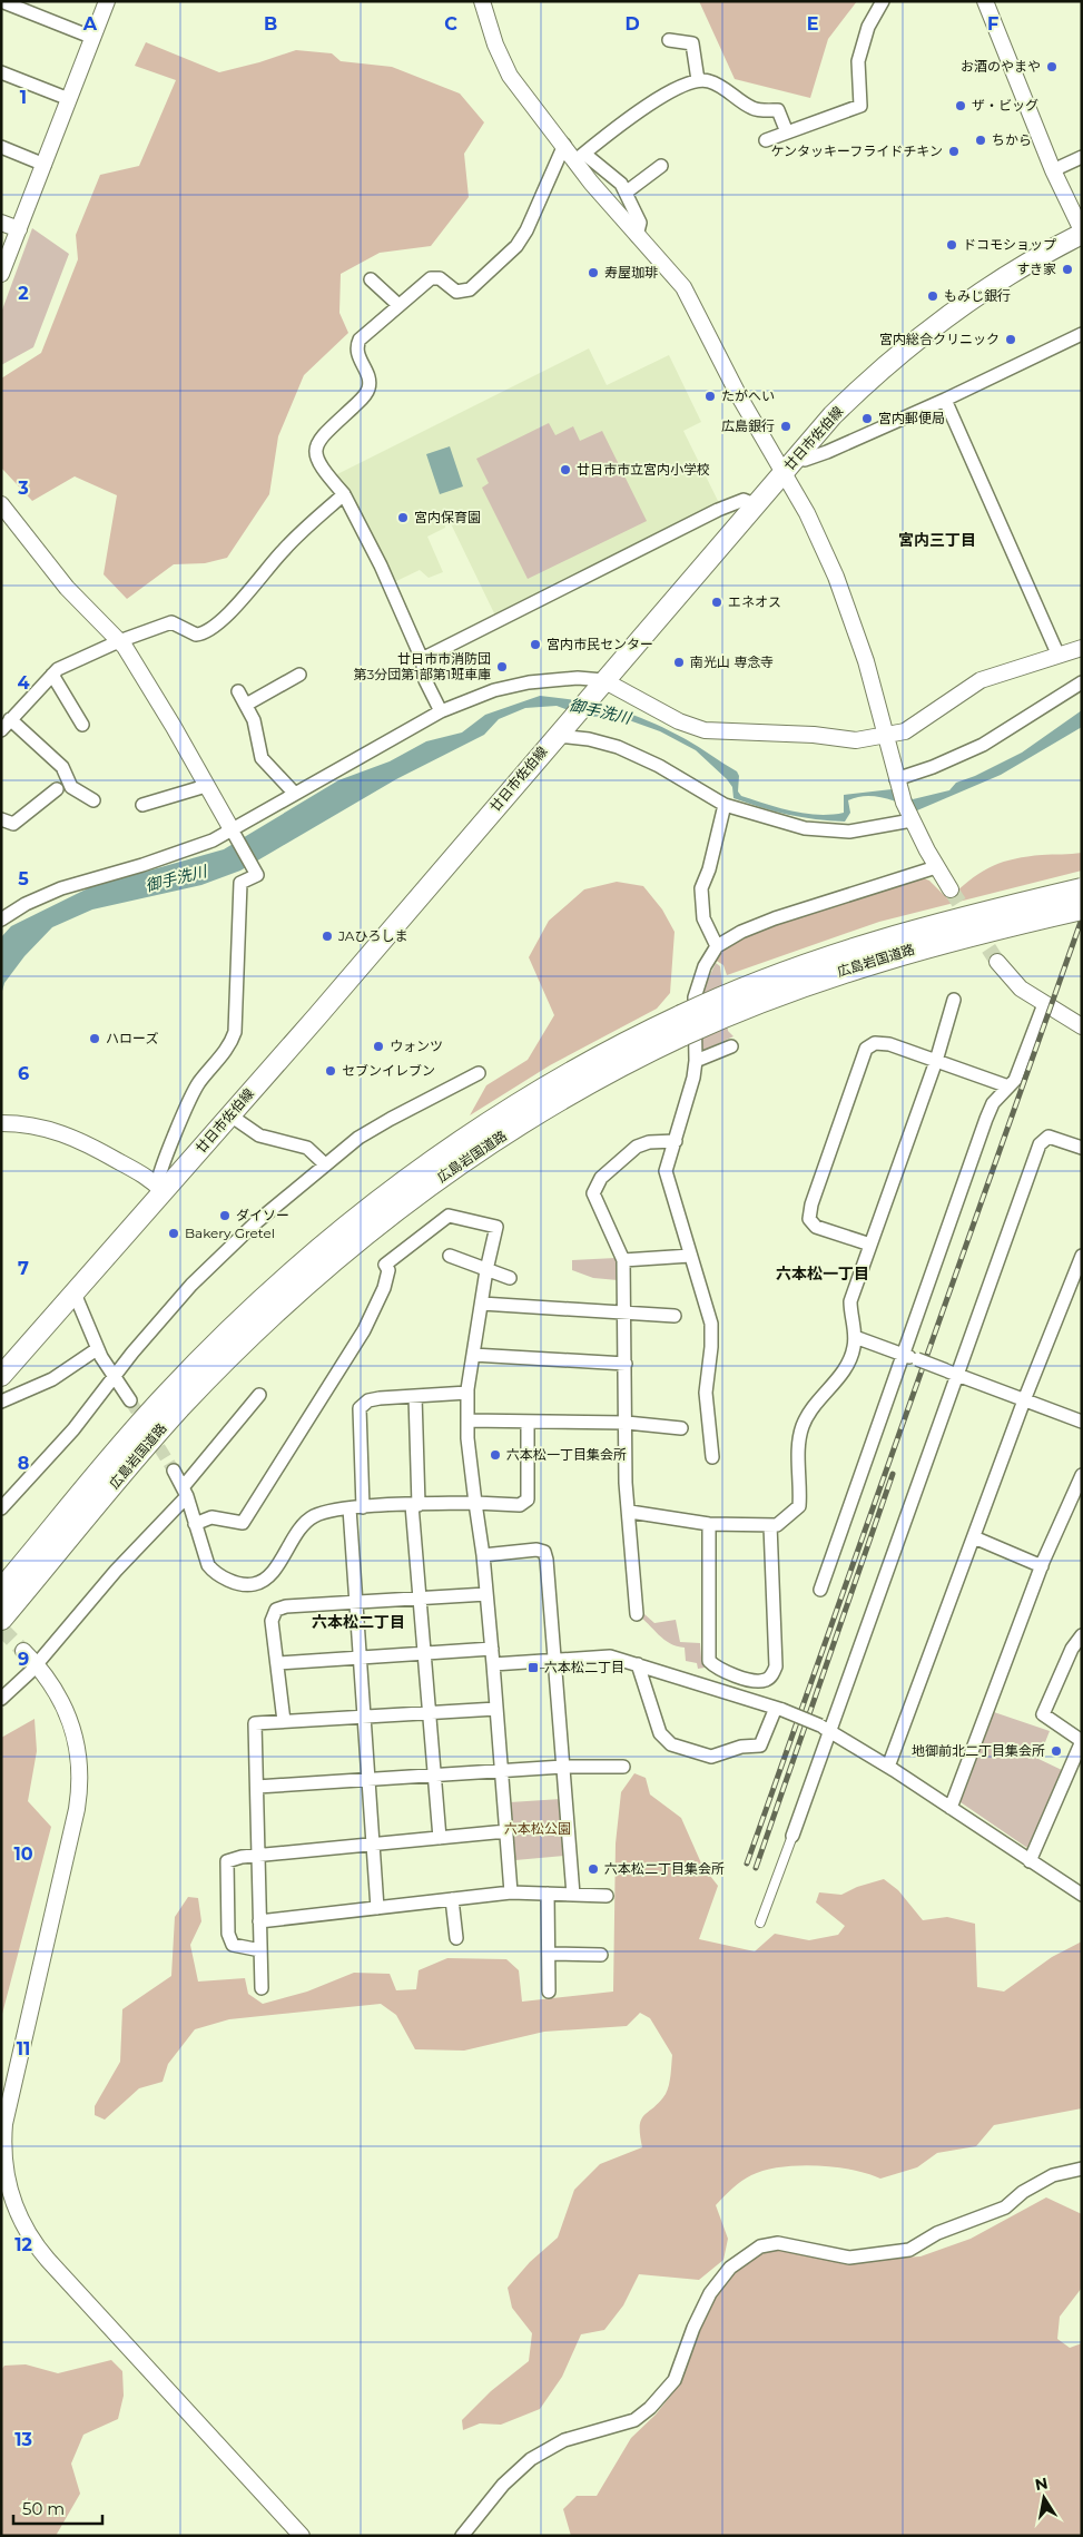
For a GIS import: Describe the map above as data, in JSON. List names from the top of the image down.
{
  "streets": {
    "highway": ["広島岩国道路"],
    "main road": ["廿日市佐伯線"]
  },
  "districts": ["宮内三丁目", "六本松一丁目", "六本松二丁目"],
  "water": ["御手洗川"],
  "parks": ["六本松公園"],
  "places": {
    "other": [
      "お酒のやまや",
      "ザ・ビッグ",
      "ちから",
      "ケンタッキーフライドチキン",
      "ドコモショップ",
      "すき家",
      "寿屋珈琲",
      "もみじ銀行",
      "宮内総合クリニック",
      "たがへい",
      "宮内郵便局",
      "広島銀行",
      "廿日市市立宮内小学校",
      "宮内保育園",
      "エネオス",
      "宮内市民センター",
      "南光山 専念寺",
      "廿日市市消防団 第3分団第1部第1班車庫",
      "JAひろしま",
      "ハローズ",
      "ウォンツ",
      "セブンイレブン",
      "ダイソー",
      "Bakery Gretel",
      "六本松一丁目集会所",
      "地御前北二丁目集会所",
      "六本松二丁目集会所"
    ],
    "transit": ["六本松二丁目"]
  },
  "scale_bar": "50 m",
  "north": "top",
  "grid": {
    "columns": [
      "A",
      "B",
      "C",
      "D",
      "E",
      "F"
    ],
    "rows": [
      "1",
      "2",
      "3",
      "4",
      "5",
      "6",
      "7",
      "8",
      "9",
      "10",
      "11",
      "12",
      "13"
    ]
  }
}
